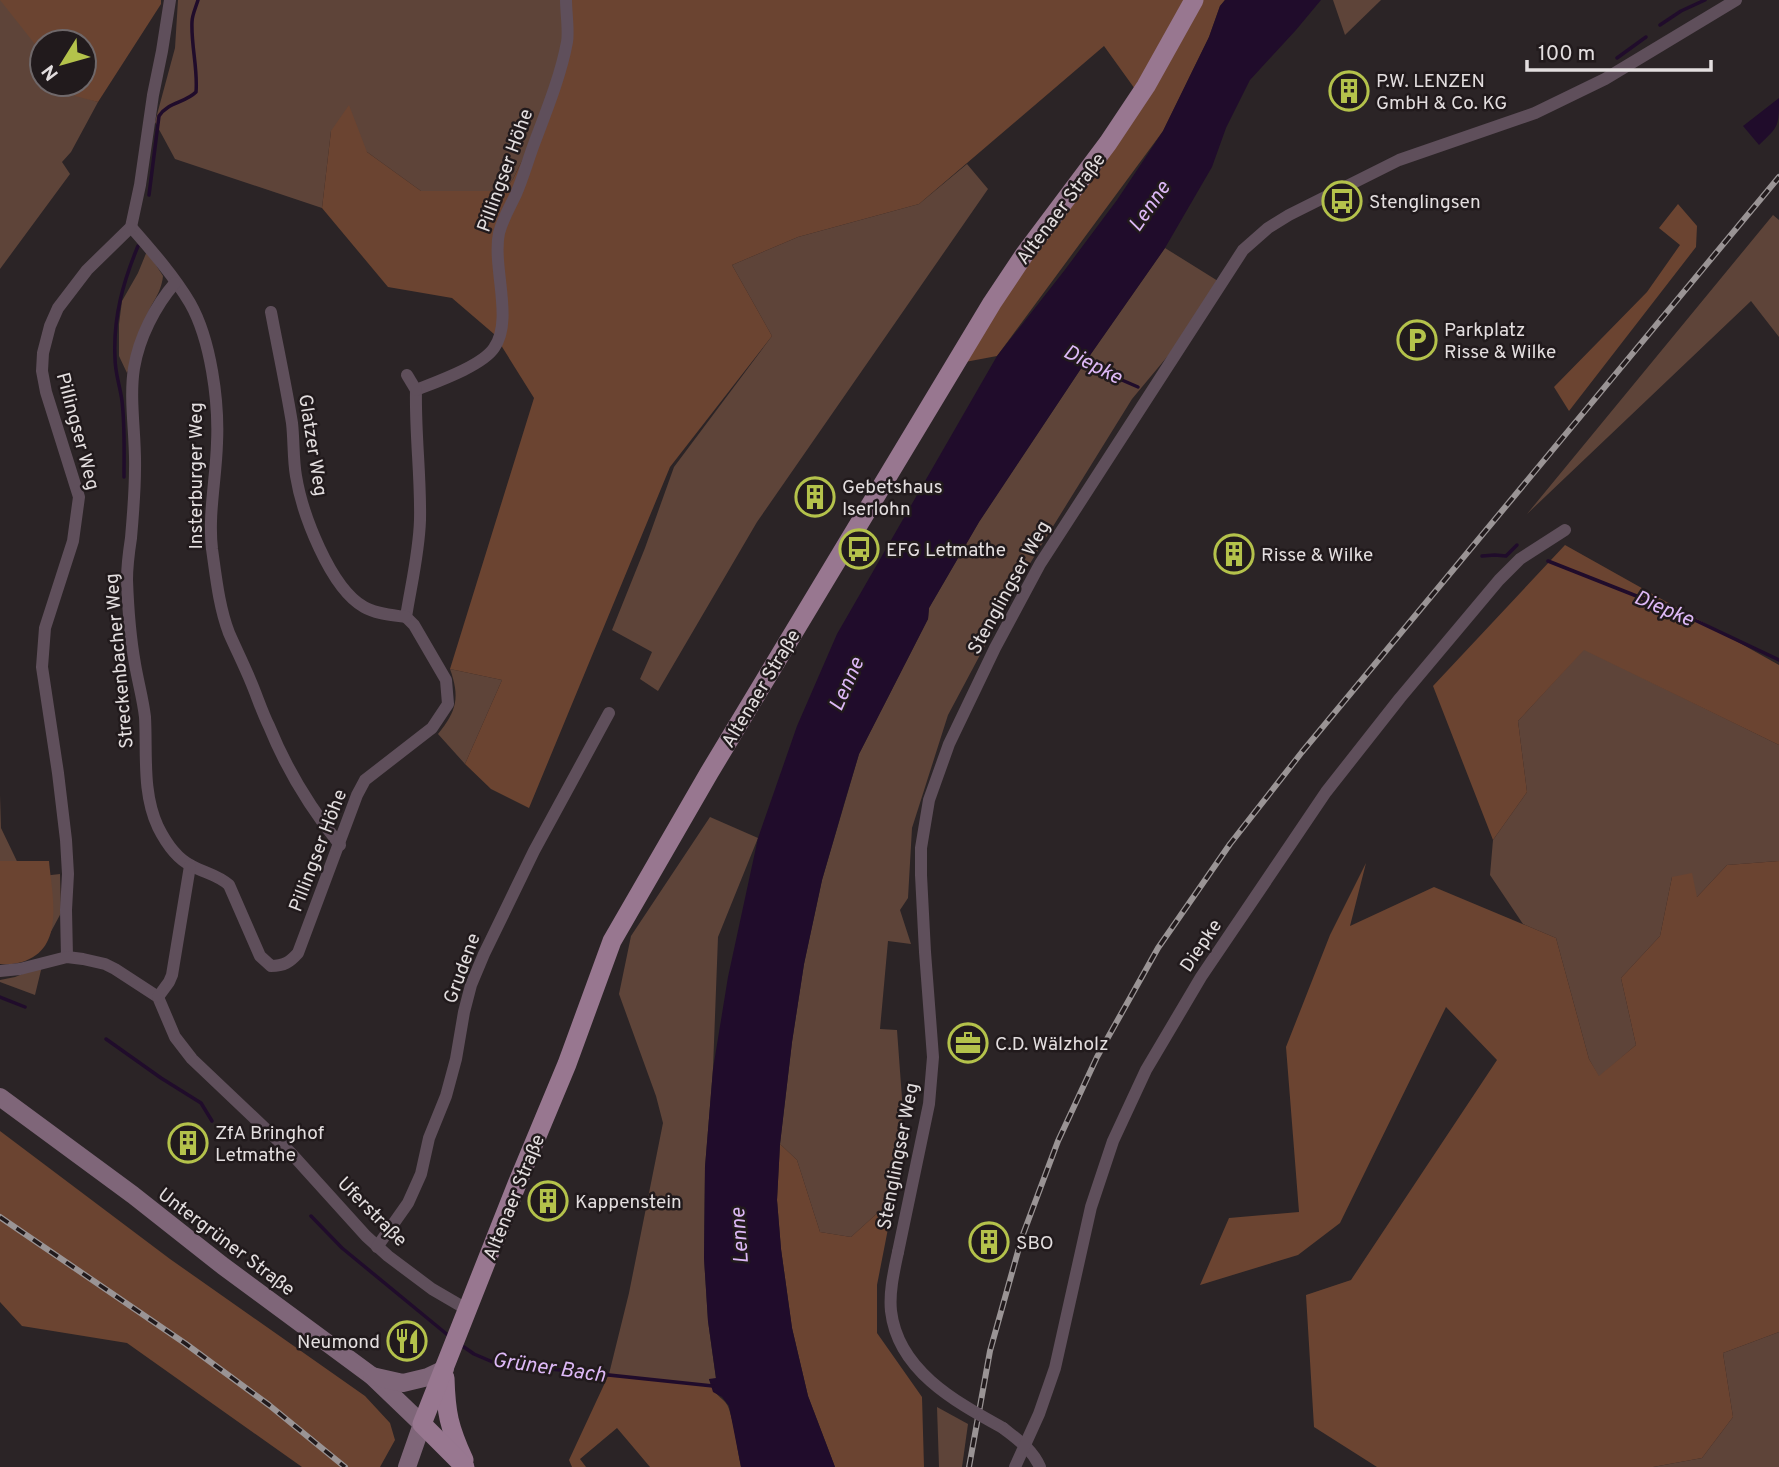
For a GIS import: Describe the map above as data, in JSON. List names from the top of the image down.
{
  "streets": {
    "main road": ["Altenaer Straße", "Untergrüner Straße"],
    "street": [
      "Pillingser Höhe",
      "Pillingser Weg",
      "Glatzer Weg",
      "Insterburger Weg",
      "Stenglingser Weg",
      "Streckenbacher Weg",
      "Diepke",
      "Grudene",
      "Uferstraße"
    ]
  },
  "crossings": [
    ["Pillingser Höhe", "Glatzer Weg"],
    ["Pillingser Höhe", "Insterburger Weg"],
    ["Pillingser Höhe", "Streckenbacher Weg"],
    ["Altenaer Straße", "Uferstraße"],
    ["Altenaer Straße", "Untergrüner Straße"],
    ["Pillingser Weg", "Insterburger Weg"],
    ["Insterburger Weg", "Streckenbacher Weg"],
    ["Stenglingser Weg", "Diepke"],
    ["Grudene", "Uferstraße"]
  ],
  "water": ["Lenne", "Diepke", "Grüner Bach"],
  "places": {
    "building": [
      "P.W. LENZEN GmbH & Co. KG",
      "Gebetshaus Iserlohn",
      "Risse & Wilke",
      "ZfA Bringhof Letmathe",
      "Kappenstein",
      "SBO"
    ],
    "bus stop": ["Stenglingsen", "EFG Letmathe"],
    "parking": ["Parkplatz Risse & Wilke"],
    "office": ["C.D. Wälzholz"],
    "restaurant": ["Neumond"]
  },
  "scale_bar": "100 m",
  "north": "bottom left"
}
